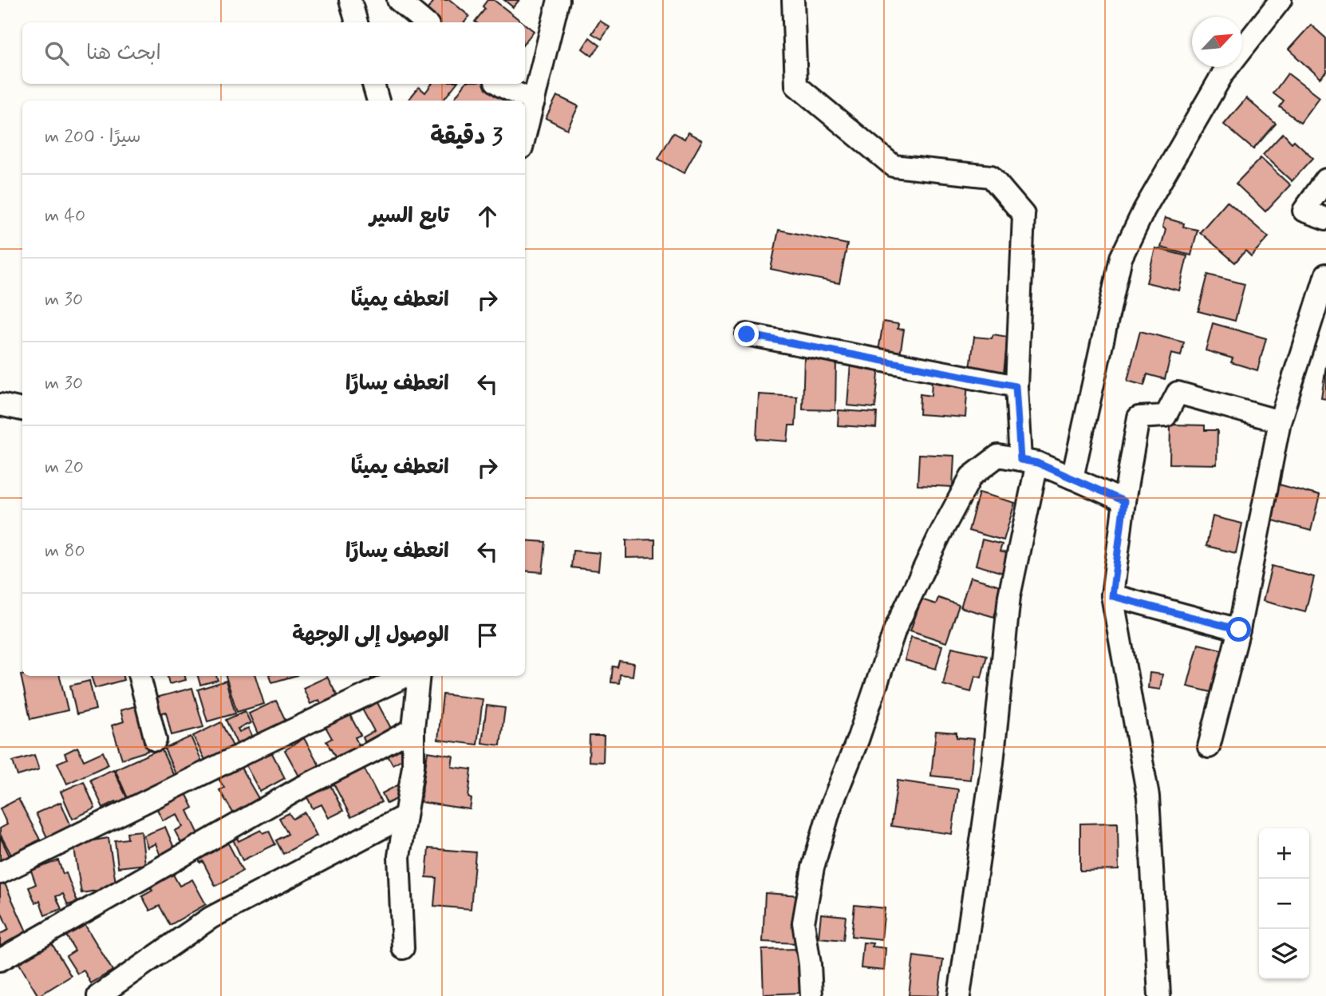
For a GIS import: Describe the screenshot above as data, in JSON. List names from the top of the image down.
{
  "north": "top right",
  "page": {
    "search": "ابحث هنا",
    "heading": ["3 دقيقة", "سيرًا · 200 m"],
    "list": [
      ["تابع السير", "40 m"],
      ["انعطف يمينًا", "30 m"],
      ["انعطف يسارًا", "30 m"],
      ["انعطف يمينًا", "20 m"],
      ["انعطف يسارًا", "80 m"],
      "الوصول إلى الوجهة"
    ],
    "map_buttons": ["+", "−"]
  }
}
